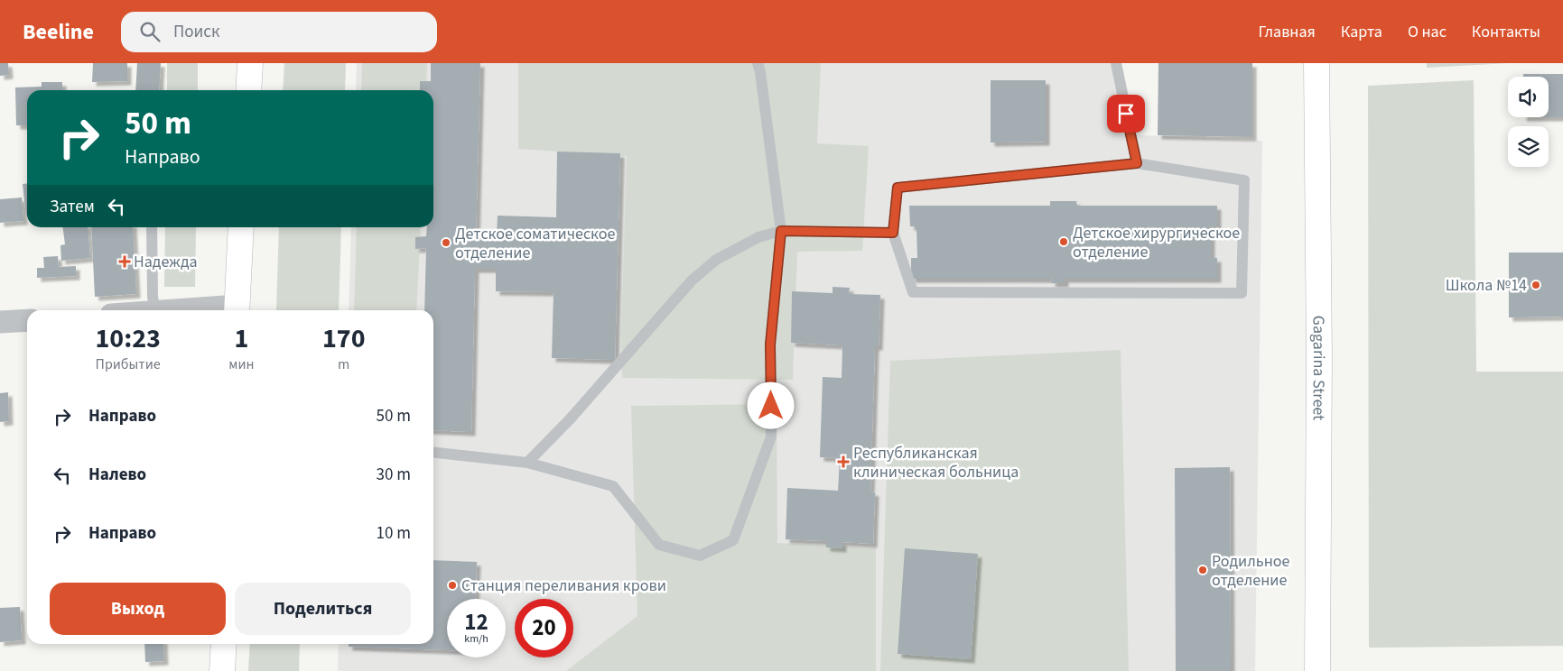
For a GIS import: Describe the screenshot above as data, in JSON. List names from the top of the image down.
{
  "streets": {
    "street": ["Gagarina Street"]
  },
  "places": {
    "other": [
      "Детское хирургическое отделение",
      "Детское соматическое отделение",
      "Школа №14",
      "Родильное отделение",
      "Станция переливания крови"
    ],
    "health": ["Надежда", "Республиканская клиническая больница"]
  },
  "page": {
    "header": "Beeline",
    "search": "Поиск",
    "nav": [
      "Главная",
      "Карта",
      "О нас",
      "Контакты"
    ],
    "turn": ["50 m", "Направо"],
    "then": "Затем",
    "eta": [
      "10:23",
      "Прибытие",
      "1",
      "мин",
      "170",
      "m"
    ],
    "list": [
      {
        "name": "Направо",
        "value": "50 m"
      },
      {
        "name": "Налево",
        "value": "30 m"
      },
      {
        "name": "Направо",
        "value": "10 m"
      }
    ],
    "buttons": ["Выход", "Поделиться"],
    "speed": "12 km/h",
    "limit": "20"
  }
}
